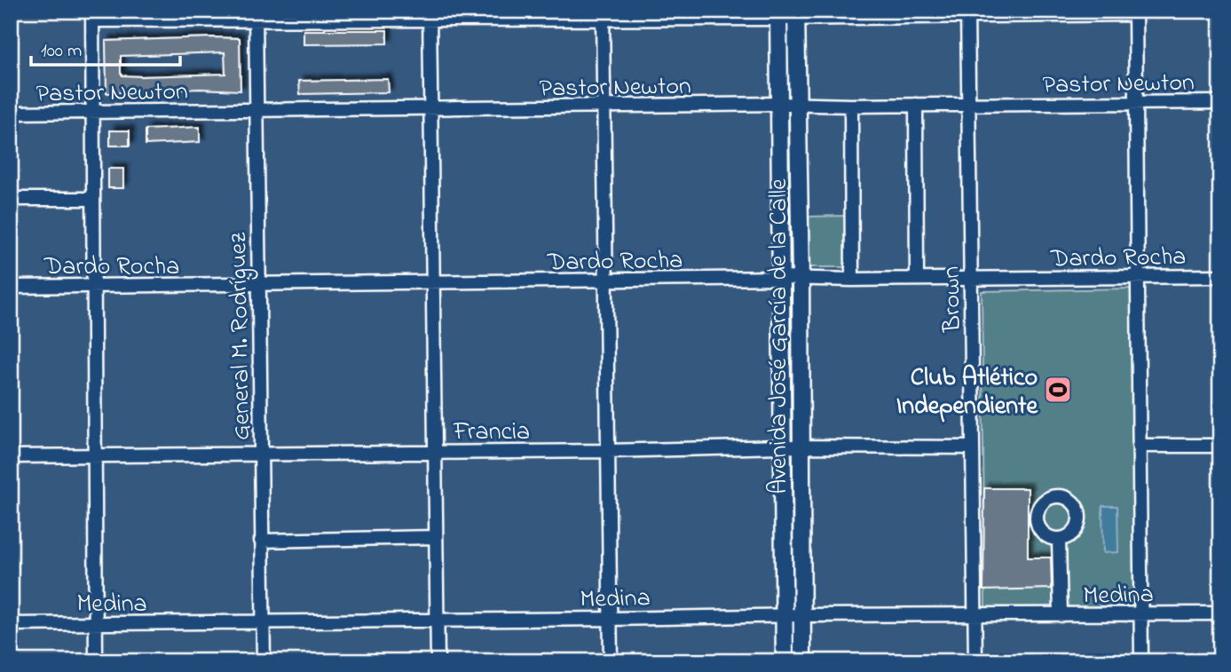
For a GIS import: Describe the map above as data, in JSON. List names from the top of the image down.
{
  "streets": {
    "main road": ["Avenida José García de la Calle"],
    "street": [
      "Pastor Newton",
      "Dardo Rocha",
      "Brown",
      "General M. Rodríguez",
      "Francia",
      "Medina"
    ]
  },
  "crossings": [
    ["Pastor Newton", "Brown"],
    ["Pastor Newton", "General M. Rodríguez"],
    ["Pastor Newton", "Avenida José García de la Calle"],
    ["Dardo Rocha", "Brown"],
    ["Dardo Rocha", "General M. Rodríguez"],
    ["Dardo Rocha", "Avenida José García de la Calle"],
    ["Brown", "Francia"],
    ["Brown", "Medina"],
    ["General M. Rodríguez", "Francia"],
    ["General M. Rodríguez", "Medina"],
    ["Avenida José García de la Calle", "Francia"],
    ["Avenida José García de la Calle", "Medina"]
  ],
  "places": {
    "sports": ["Club Atlético Independiente"]
  },
  "scale_bar": "100 m"
}
